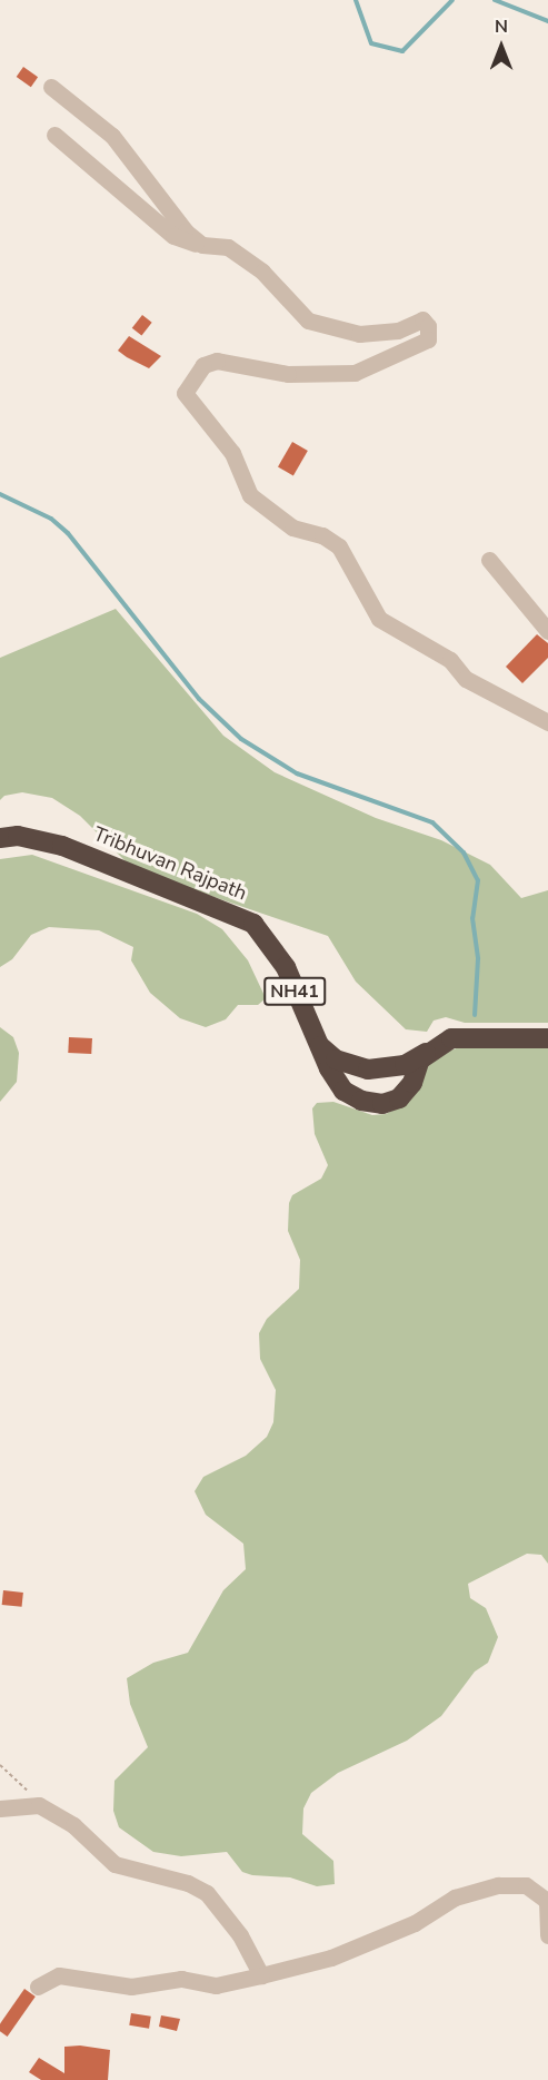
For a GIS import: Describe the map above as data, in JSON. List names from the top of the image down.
{
  "streets": {
    "highway": ["Tribhuvan Rajpath", "NH41"]
  },
  "north": "top"
}
